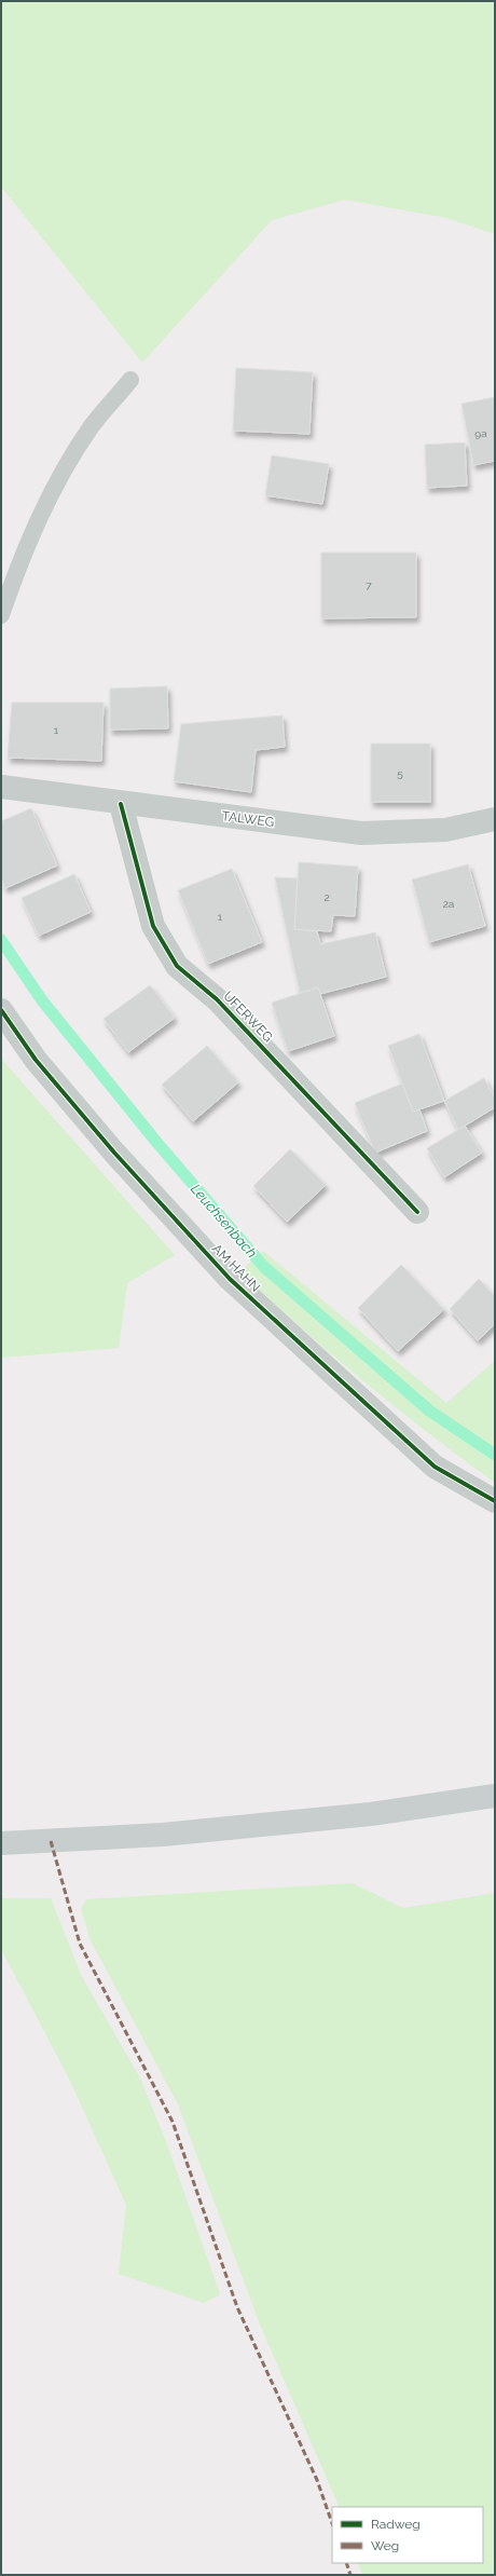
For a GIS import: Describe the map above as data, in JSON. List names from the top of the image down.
{
  "streets": {
    "street": ["TALWEG", "UFERWEG", "AM HAHN"]
  },
  "crossings": [
    ["TALWEG", "UFERWEG"]
  ],
  "water": ["Leuchsenbach"],
  "house_numbers": [
    "9a",
    "7",
    "1",
    "5",
    "2",
    "2a",
    "1"
  ],
  "legend": ["Radweg", "Weg"]
}
